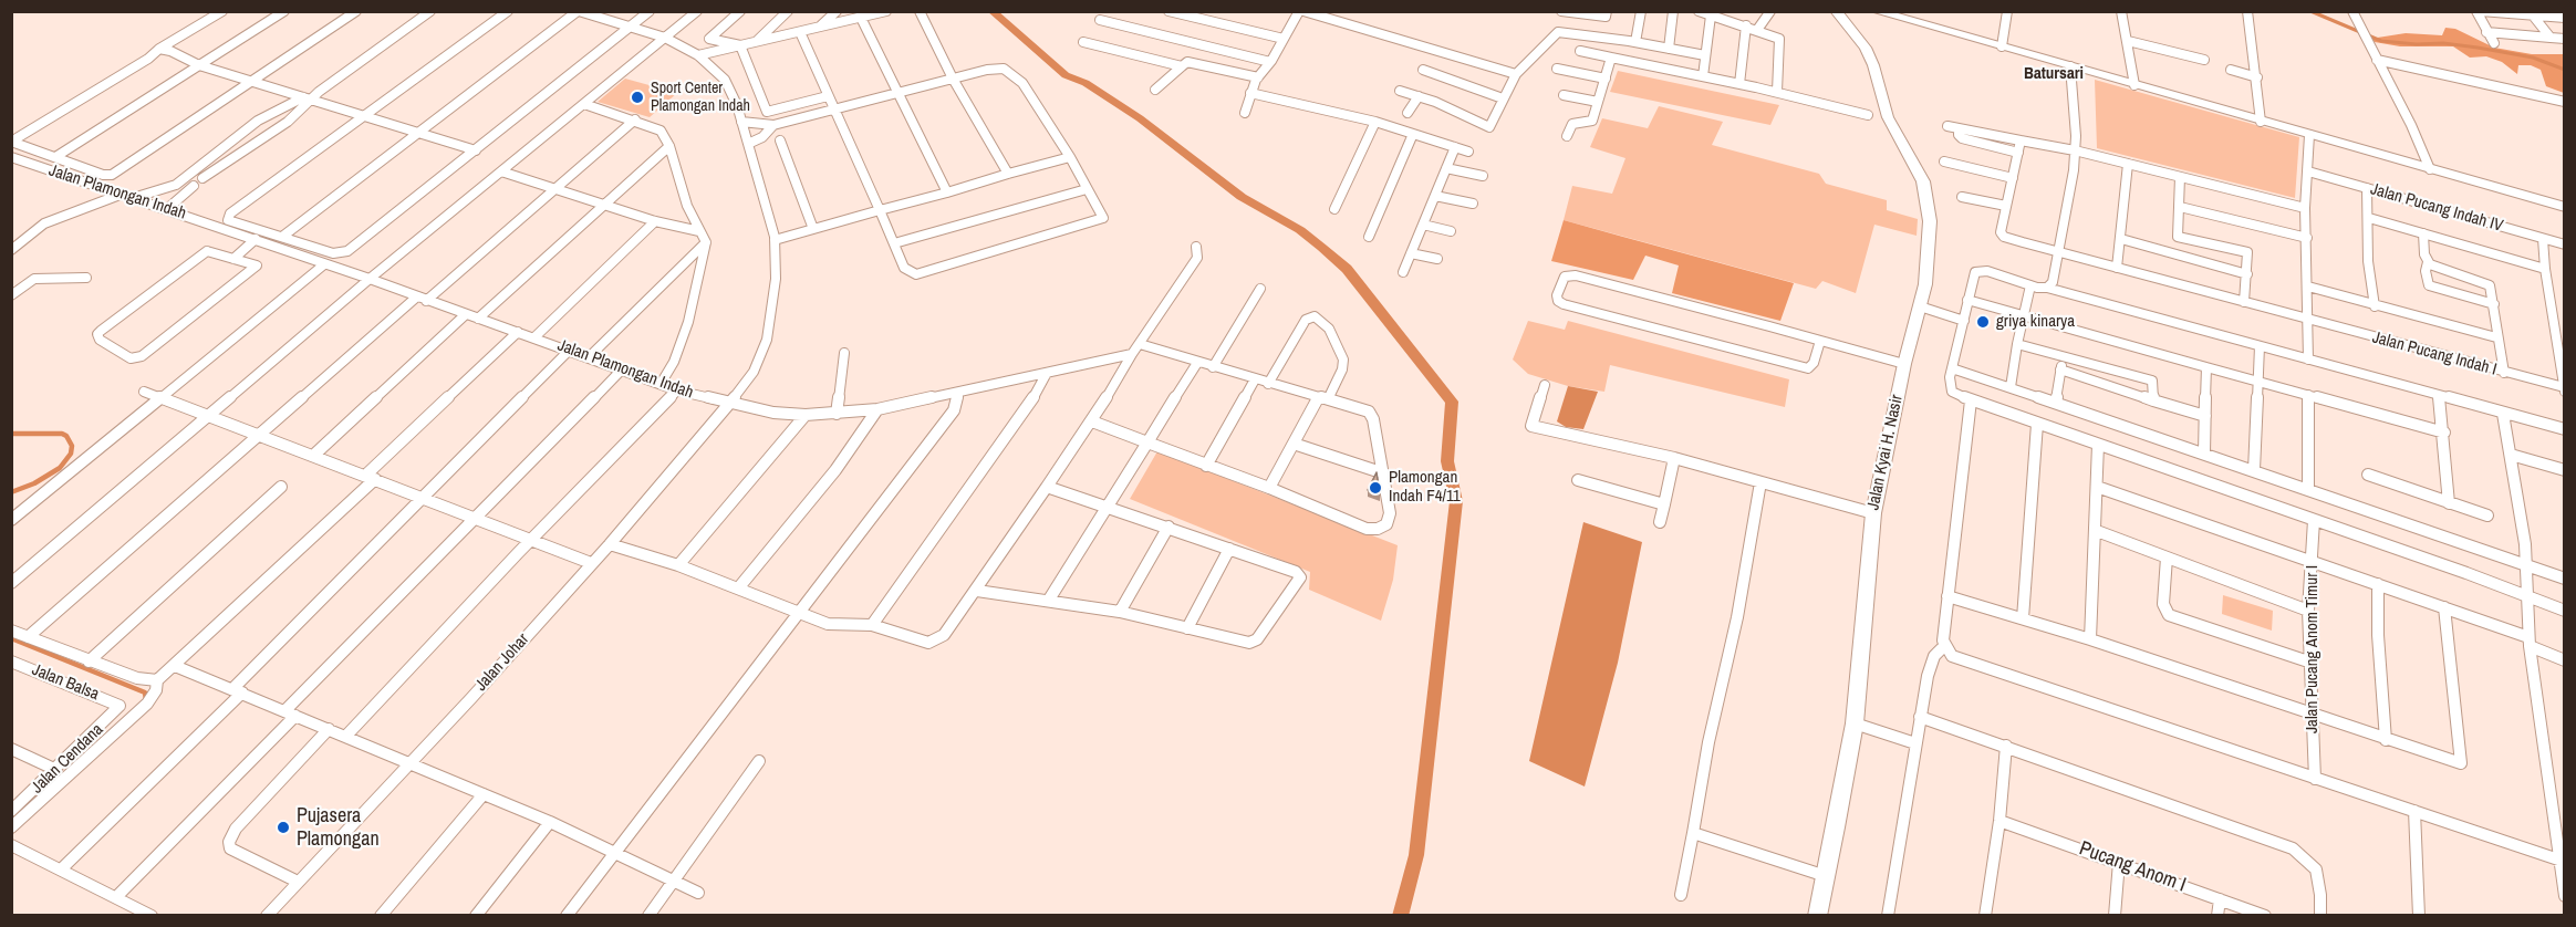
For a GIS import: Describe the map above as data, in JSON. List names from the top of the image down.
{
  "streets": {
    "main road": ["Jalan Kyai H. Nasir"],
    "street": [
      "Jalan Plamongan Indah",
      "Jalan Pucang Indah IV",
      "Jalan Pucang Indah I",
      "Jalan Pucang Anom Timur I",
      "Jalan Johar",
      "Jalan Balsa",
      "Jalan Cendana",
      "Pucang Anom I"
    ]
  },
  "crossings": [
    ["Jalan Plamongan Indah", "Jalan Johar"],
    ["Jalan Balsa", "Jalan Cendana"]
  ],
  "districts": ["Batursari"],
  "places": [
    "Sport Center Plamongan Indah",
    "griya kinarya",
    "Plamongan Indah F4/11",
    "Pujasera Plamongan"
  ]
}
